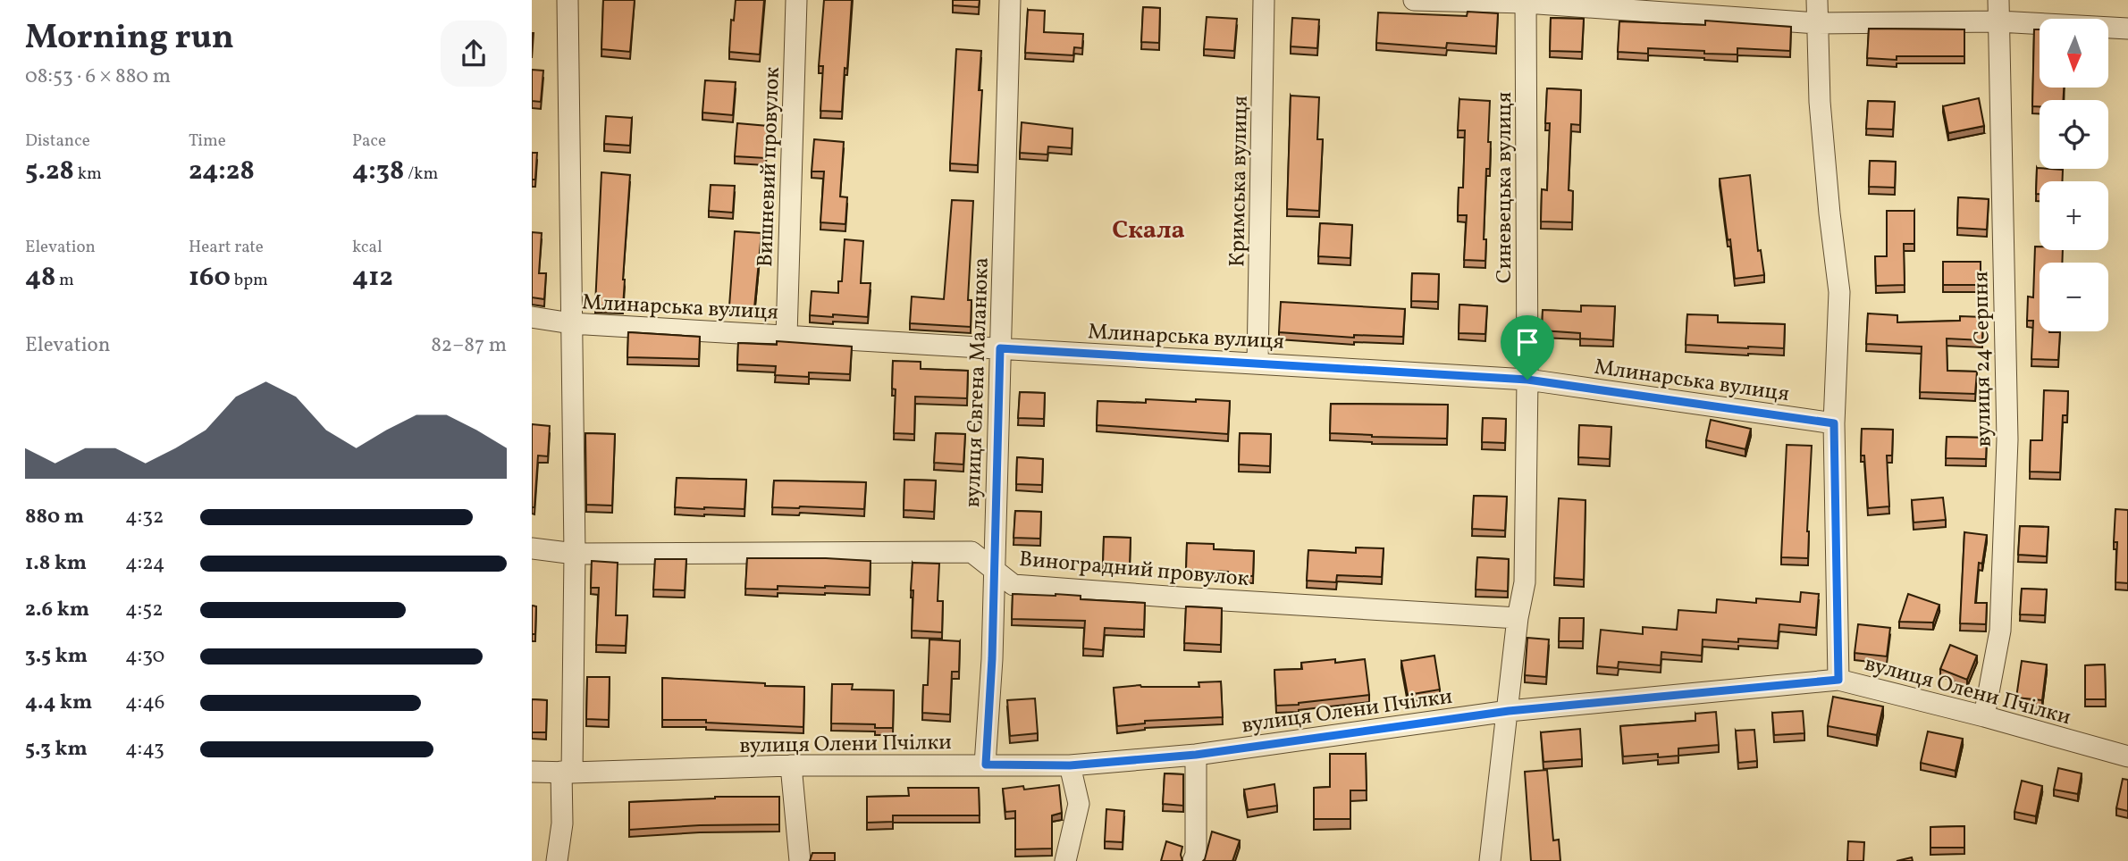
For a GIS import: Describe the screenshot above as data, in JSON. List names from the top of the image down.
{
  "streets": {
    "street": [
      "Вишневий провулок",
      "Кримська вулиця",
      "Синевецька вулиця",
      "Млинарська вулиця",
      "вулиця 24 Серпня",
      "вулиця Євгена Маланюка",
      "Виноградний провулок",
      "вулиця Олени Пчілки"
    ]
  },
  "crossings": [
    ["Вишневий провулок", "Млинарська вулиця"],
    ["Кримська вулиця", "Млинарська вулиця"],
    ["Синевецька вулиця", "Млинарська вулиця"],
    ["Синевецька вулиця", "Виноградний провулок"],
    ["Синевецька вулиця", "вулиця Олени Пчілки"],
    ["Млинарська вулиця", "вулиця Євгена Маланюка"],
    ["вулиця 24 Серпня", "вулиця Олени Пчілки"],
    ["вулиця Євгена Маланюка", "Виноградний провулок"],
    ["вулиця Євгена Маланюка", "вулиця Олени Пчілки"]
  ],
  "districts": ["Скала"],
  "north": "bottom",
  "page": {
    "heading": ["Morning run", "08:53 · 6 × 880 m"],
    "map_buttons": ["+", "−"],
    "stats": [
      ["Distance", "5.28 km"],
      ["Time", "24:28"],
      ["Pace", "4:38 /km"],
      ["Elevation", "48 m"],
      ["Heart rate", "160 bpm"],
      ["kcal", "412"]
    ],
    "chart": ["Elevation", "82–87 m"],
    "list": [
      {
        "name": "880 m",
        "note": "4:32"
      },
      {
        "name": "1.8 km",
        "note": "4:24"
      },
      {
        "name": "2.6 km",
        "note": "4:52"
      },
      {
        "name": "3.5 km",
        "note": "4:30"
      },
      {
        "name": "4.4 km",
        "note": "4:46"
      },
      {
        "name": "5.3 km",
        "note": "4:43"
      }
    ]
  }
}
